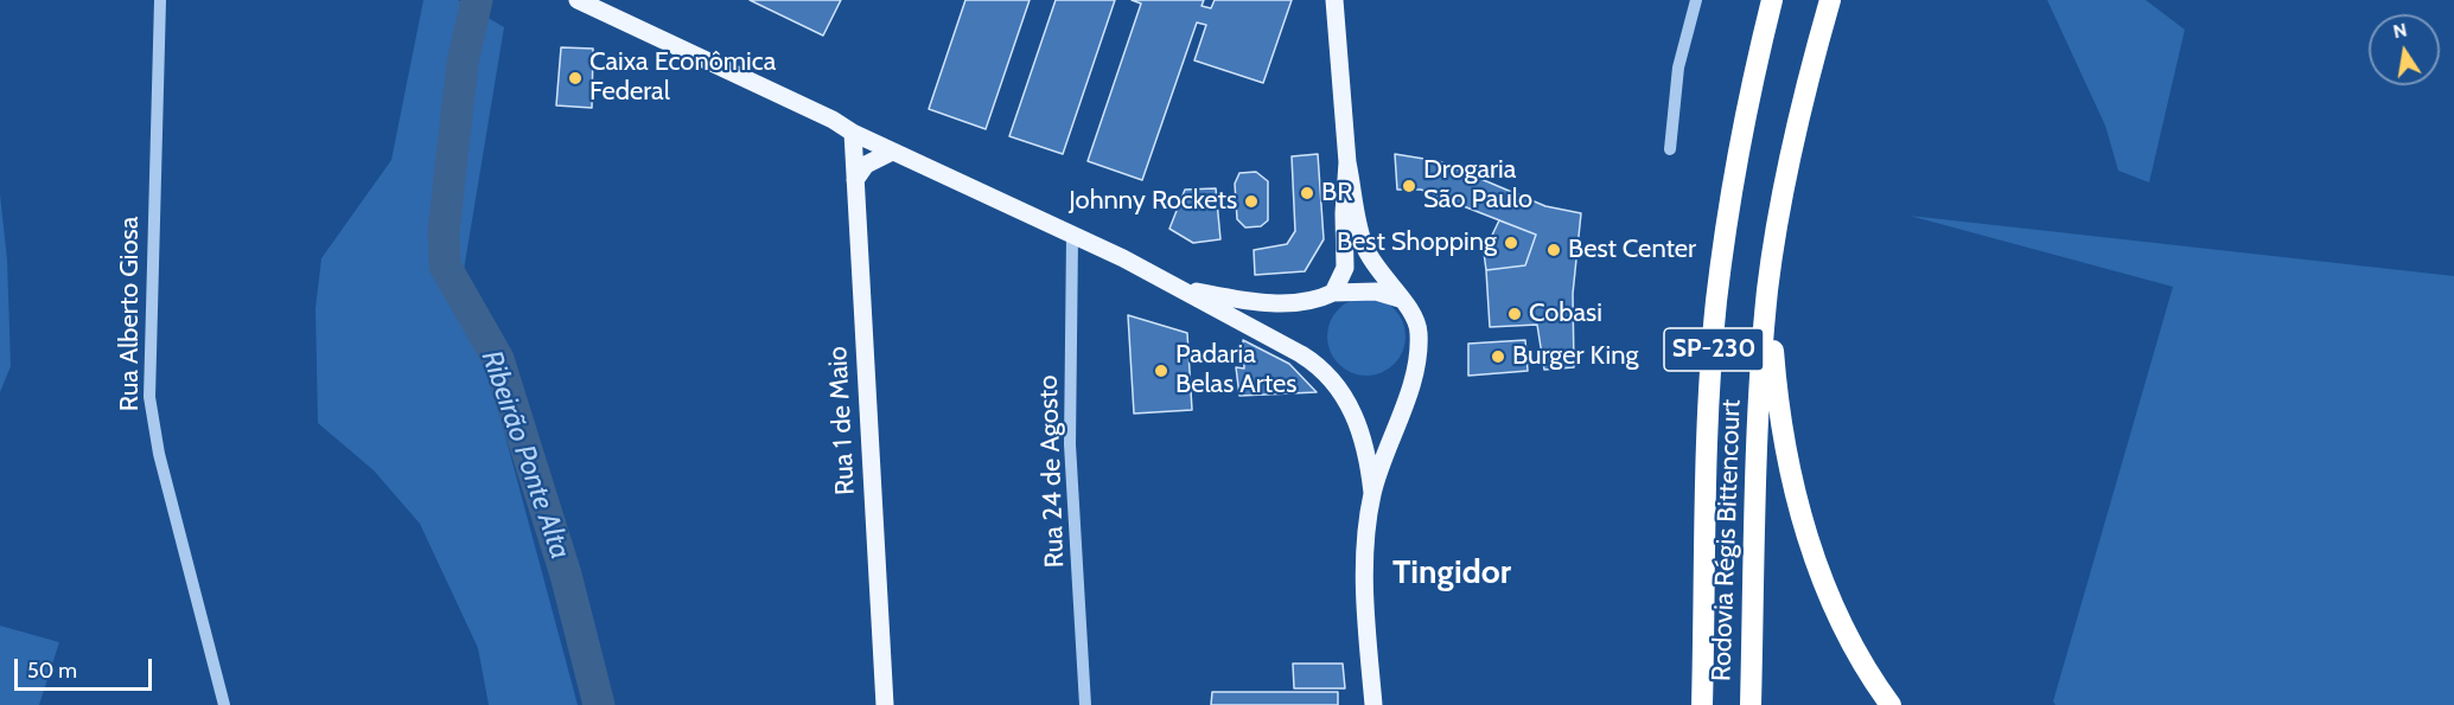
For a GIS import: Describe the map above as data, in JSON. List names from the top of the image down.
{
  "streets": {
    "highway": ["SP-230", "Rodovia Régis Bittencourt"],
    "main road": ["Rua 1 de Maio"],
    "street": ["Rua Alberto Giosa", "Rua 24 de Agosto"]
  },
  "districts": ["Tingidor"],
  "water": ["Ribeirão Ponte Alta"],
  "places": [
    "Caixa Econômica Federal",
    "Drogaria São Paulo",
    "BR",
    "Johnny Rockets",
    "Best Shopping",
    "Best Center",
    "Cobasi",
    "Burger King",
    "Padaria Belas Artes"
  ],
  "scale_bar": "50 m",
  "north": "top"
}
